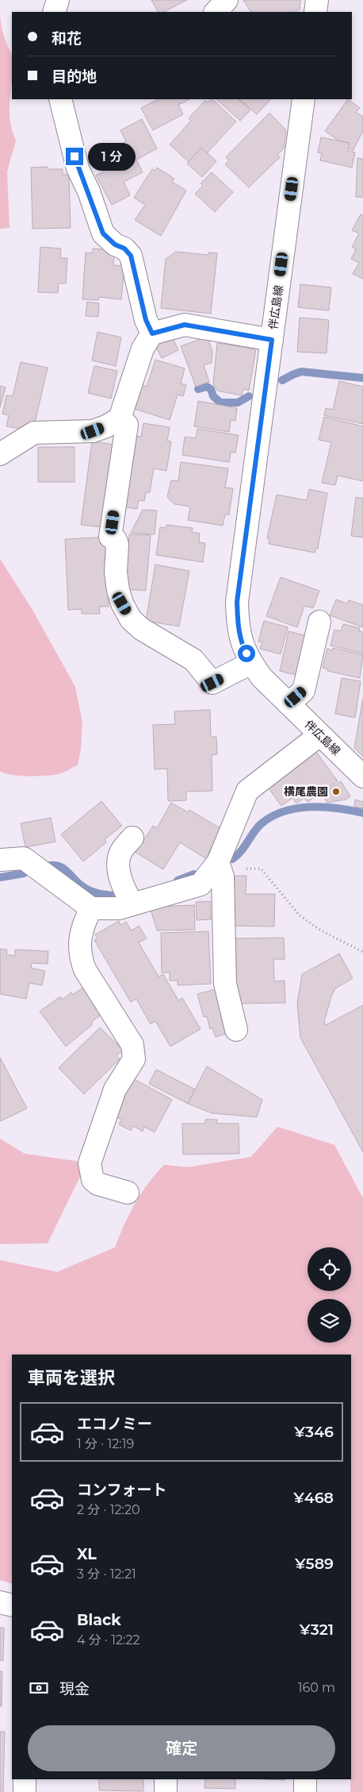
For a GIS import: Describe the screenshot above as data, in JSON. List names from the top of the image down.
{
  "streets": {
    "street": ["伴広島線"]
  },
  "places": ["横尾農園"],
  "page": {
    "banner": ["和花", "目的地"],
    "bubble": "1 分",
    "heading": "車両を選択",
    "list": [
      {
        "name": "エコノミー",
        "note": "1 分 · 12:19",
        "value": "¥346"
      },
      {
        "name": "コンフォート",
        "note": "2 分 · 12:20",
        "value": "¥468"
      },
      {
        "name": "XL",
        "note": "3 分 · 12:21",
        "value": "¥589"
      },
      {
        "name": "Black",
        "note": "4 分 · 12:22",
        "value": "¥321"
      }
    ],
    "pay": ["現金", "160 m"],
    "buttons": "確定"
  }
}
